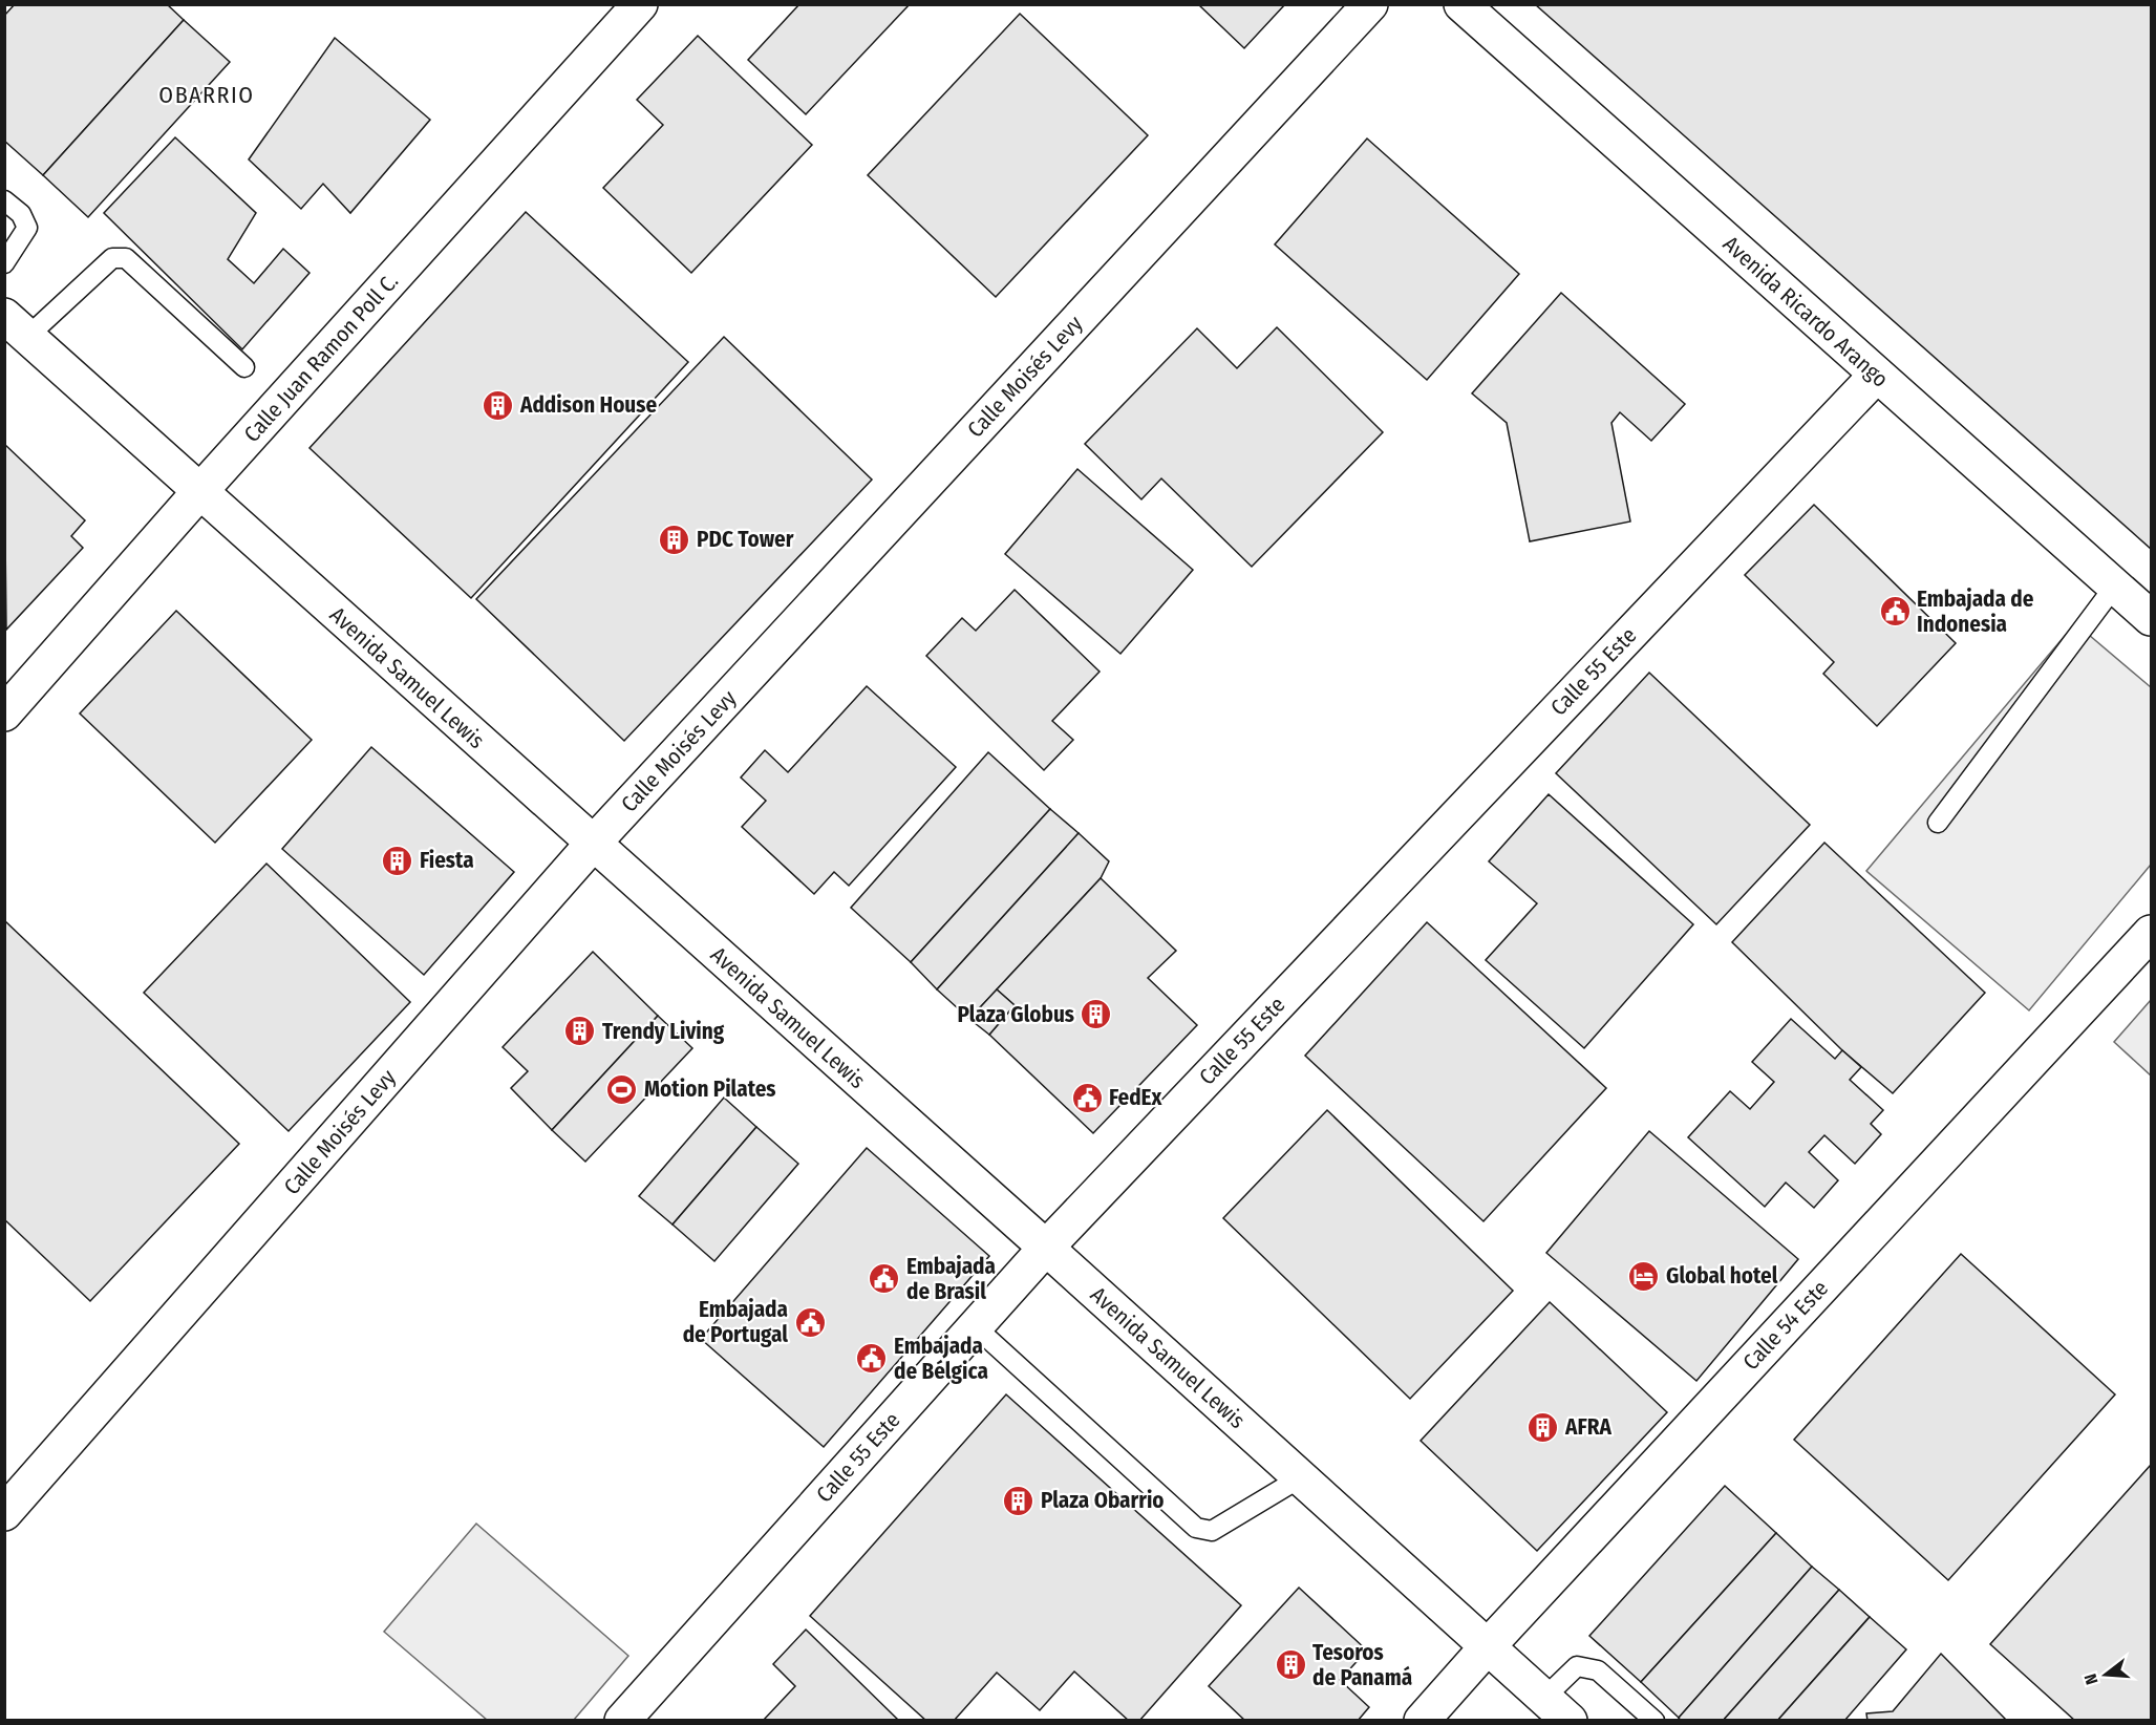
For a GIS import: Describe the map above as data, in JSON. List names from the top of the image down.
{
  "streets": {
    "street": [
      "Avenida Ricardo Arango",
      "Calle Juan Ramon Poll C.",
      "Calle Moisés Levy",
      "Calle 55 Este",
      "Avenida Samuel Lewis",
      "Calle 54 Este"
    ]
  },
  "crossings": [
    ["Avenida Ricardo Arango", "Calle 55 Este"],
    ["Calle Juan Ramon Poll C.", "Avenida Samuel Lewis"],
    ["Calle Moisés Levy", "Avenida Samuel Lewis"],
    ["Calle 55 Este", "Avenida Samuel Lewis"],
    ["Avenida Samuel Lewis", "Calle 54 Este"]
  ],
  "districts": ["OBARRIO"],
  "places": {
    "building": [
      "Addison House",
      "PDC Tower",
      "Fiesta",
      "Plaza Globus",
      "Trendy Living",
      "AFRA",
      "Plaza Obarrio",
      "Tesoros de Panamá"
    ],
    "public building": [
      "Embajada de Indonesia",
      "FedEx",
      "Embajada de Brasil",
      "Embajada de Portugal",
      "Embajada de Bélgica"
    ],
    "sports": ["Motion Pilates"],
    "hotel": ["Global hotel"]
  },
  "north": "left"
}
